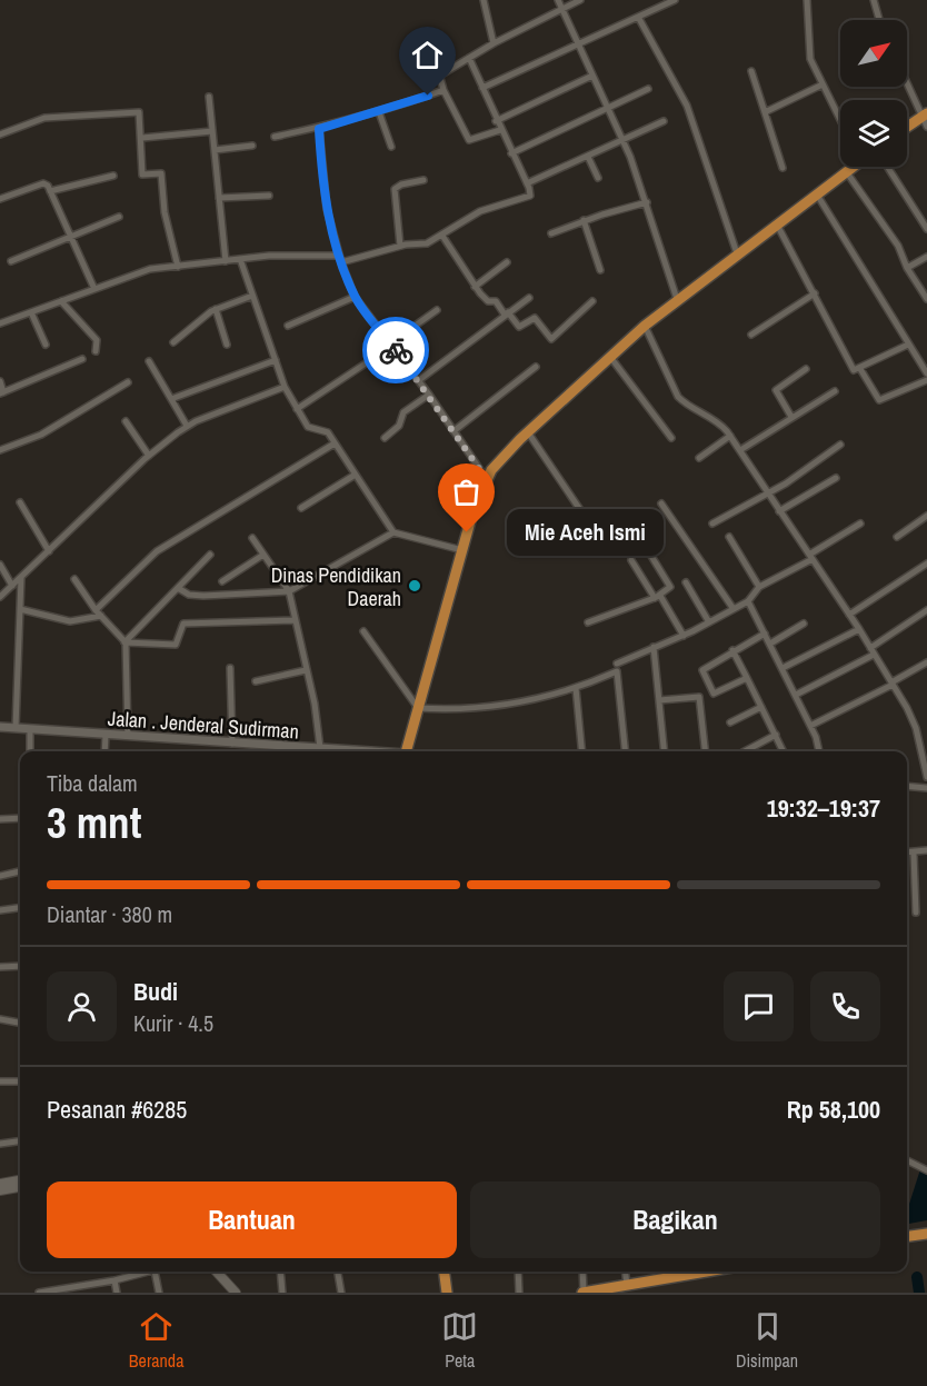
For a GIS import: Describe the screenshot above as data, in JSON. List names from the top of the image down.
{
  "streets": {
    "street": ["Jalan . Jenderal Sudirman"]
  },
  "places": ["Mie Aceh Ismi", "Dinas Pendidikan Daerah"],
  "north": "top right",
  "page": {
    "bubble": "Mie Aceh Ismi",
    "heading": ["3 mnt", "Tiba dalam", "19:32–19:37"],
    "panel": [
      "Budi",
      "Kurir · 4.5",
      "Pesanan #6285",
      "Rp 58,100"
    ],
    "bar": "Diantar · 380 m",
    "buttons": ["Bantuan", "Bagikan"],
    "tabs": ["Beranda", "Peta", "Disimpan"]
  }
}
